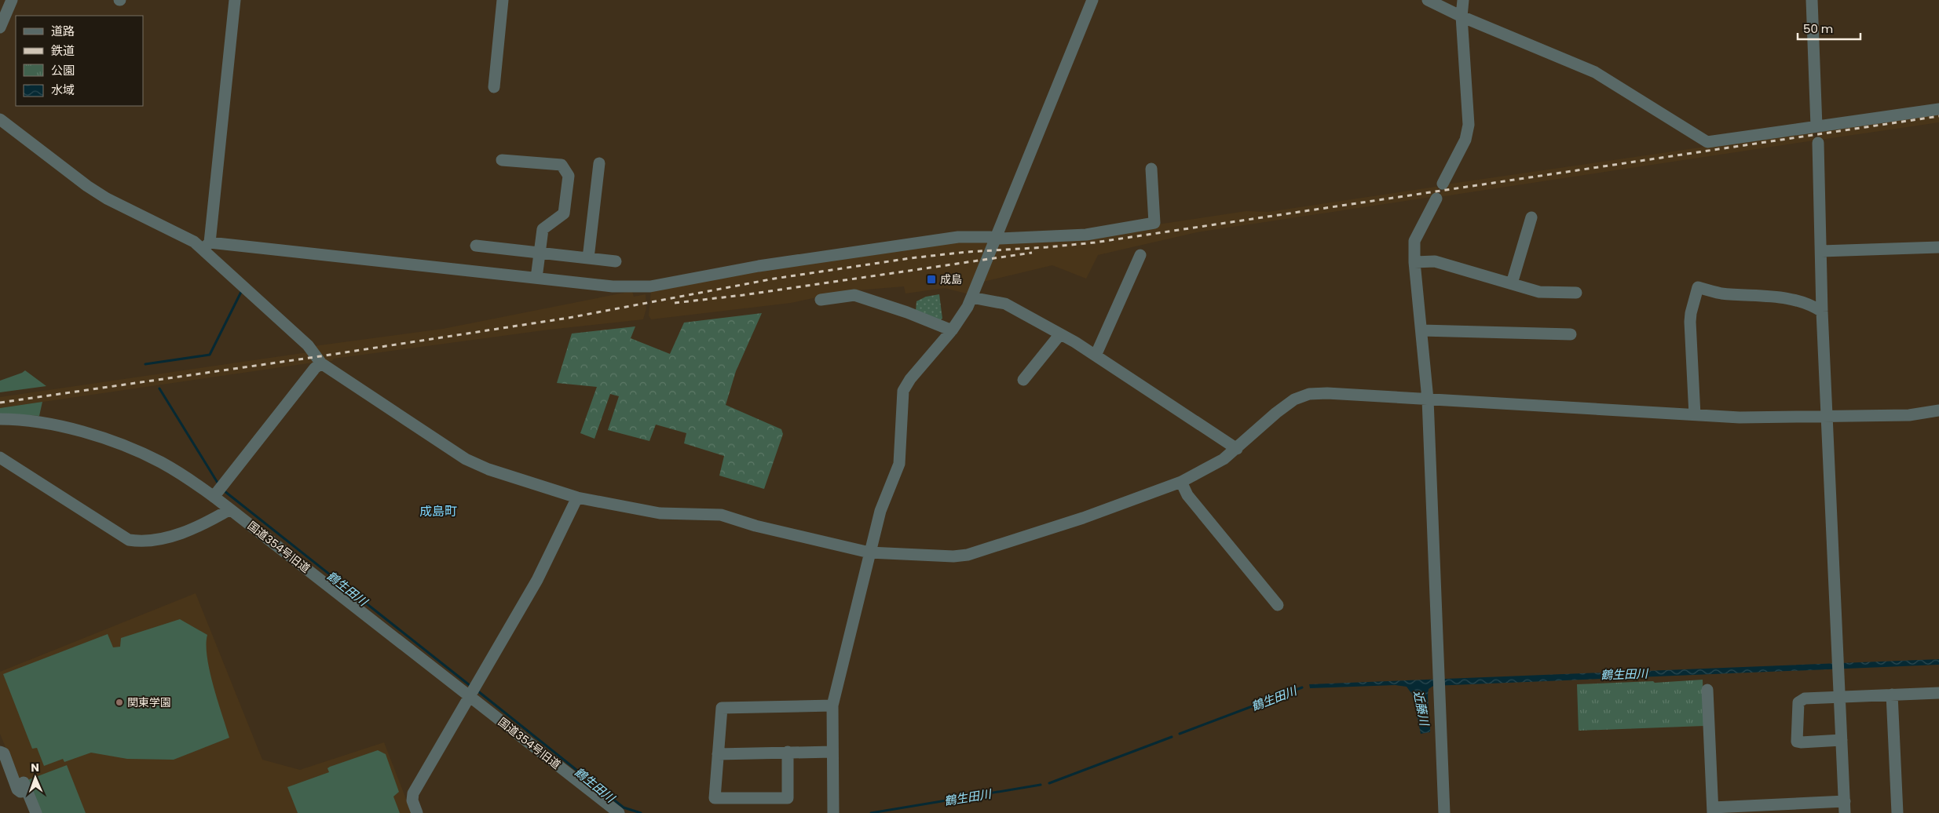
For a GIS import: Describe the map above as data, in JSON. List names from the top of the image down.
{
  "streets": {
    "street": ["国道354号旧道"]
  },
  "districts": ["成島町"],
  "water": ["鶴生田川", "近藤川"],
  "places": {
    "transit": ["成島"],
    "other": ["関東学園"]
  },
  "legend": [
    "道路",
    "鉄道",
    "公園",
    "水域"
  ],
  "scale_bar": "50 m",
  "north": "top"
}
